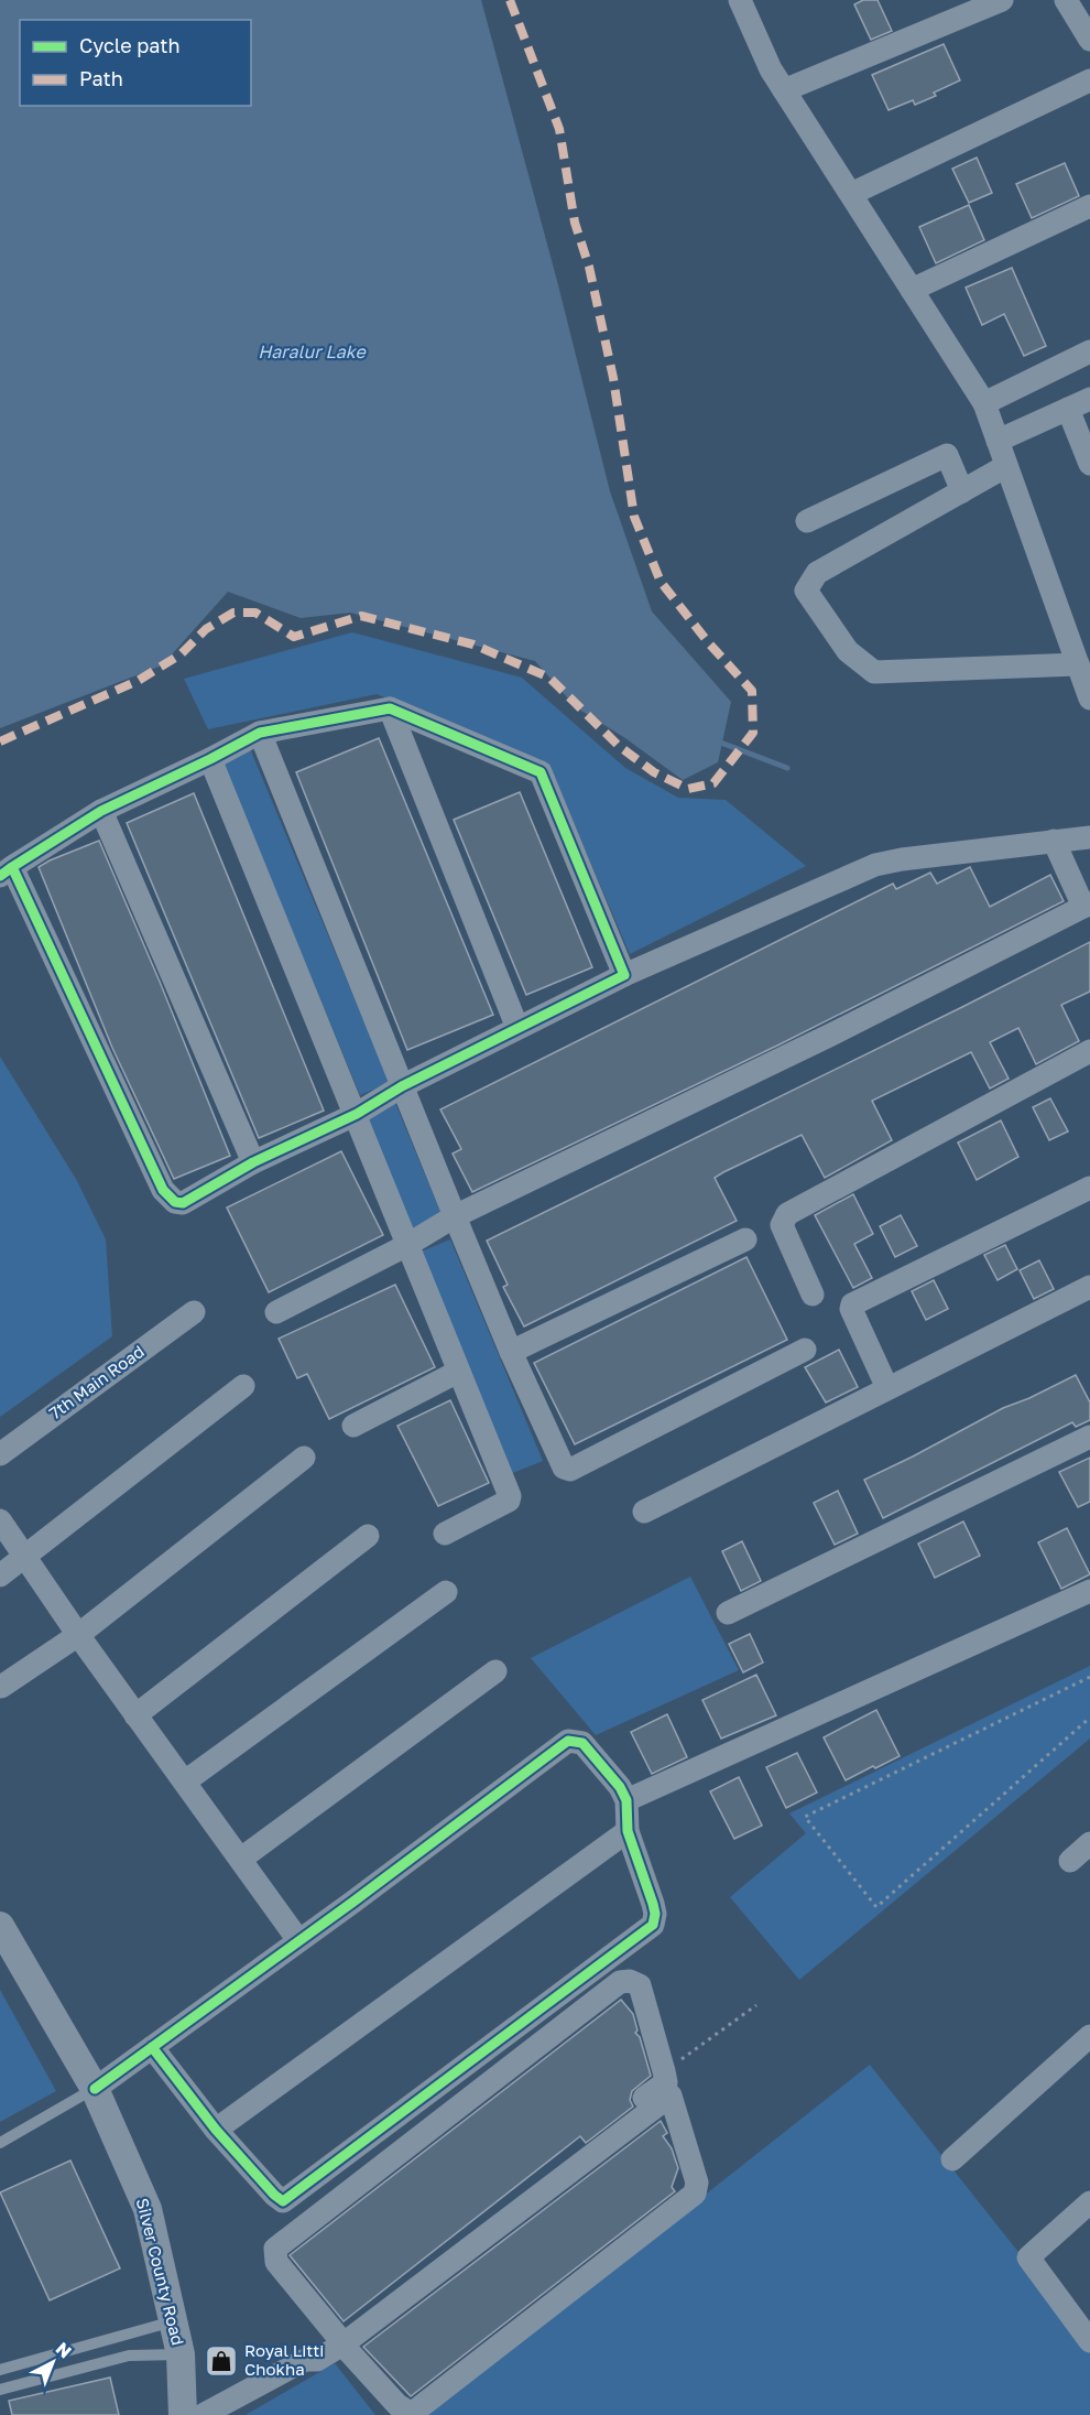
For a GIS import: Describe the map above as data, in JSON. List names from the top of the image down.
{
  "streets": {
    "street": ["7th Main Road", "Silver County Road"]
  },
  "water": ["Haralur Lake"],
  "places": {
    "shop": ["Royal Litti Chokha"]
  },
  "legend": ["Cycle path", "Path"],
  "north": "top right"
}
